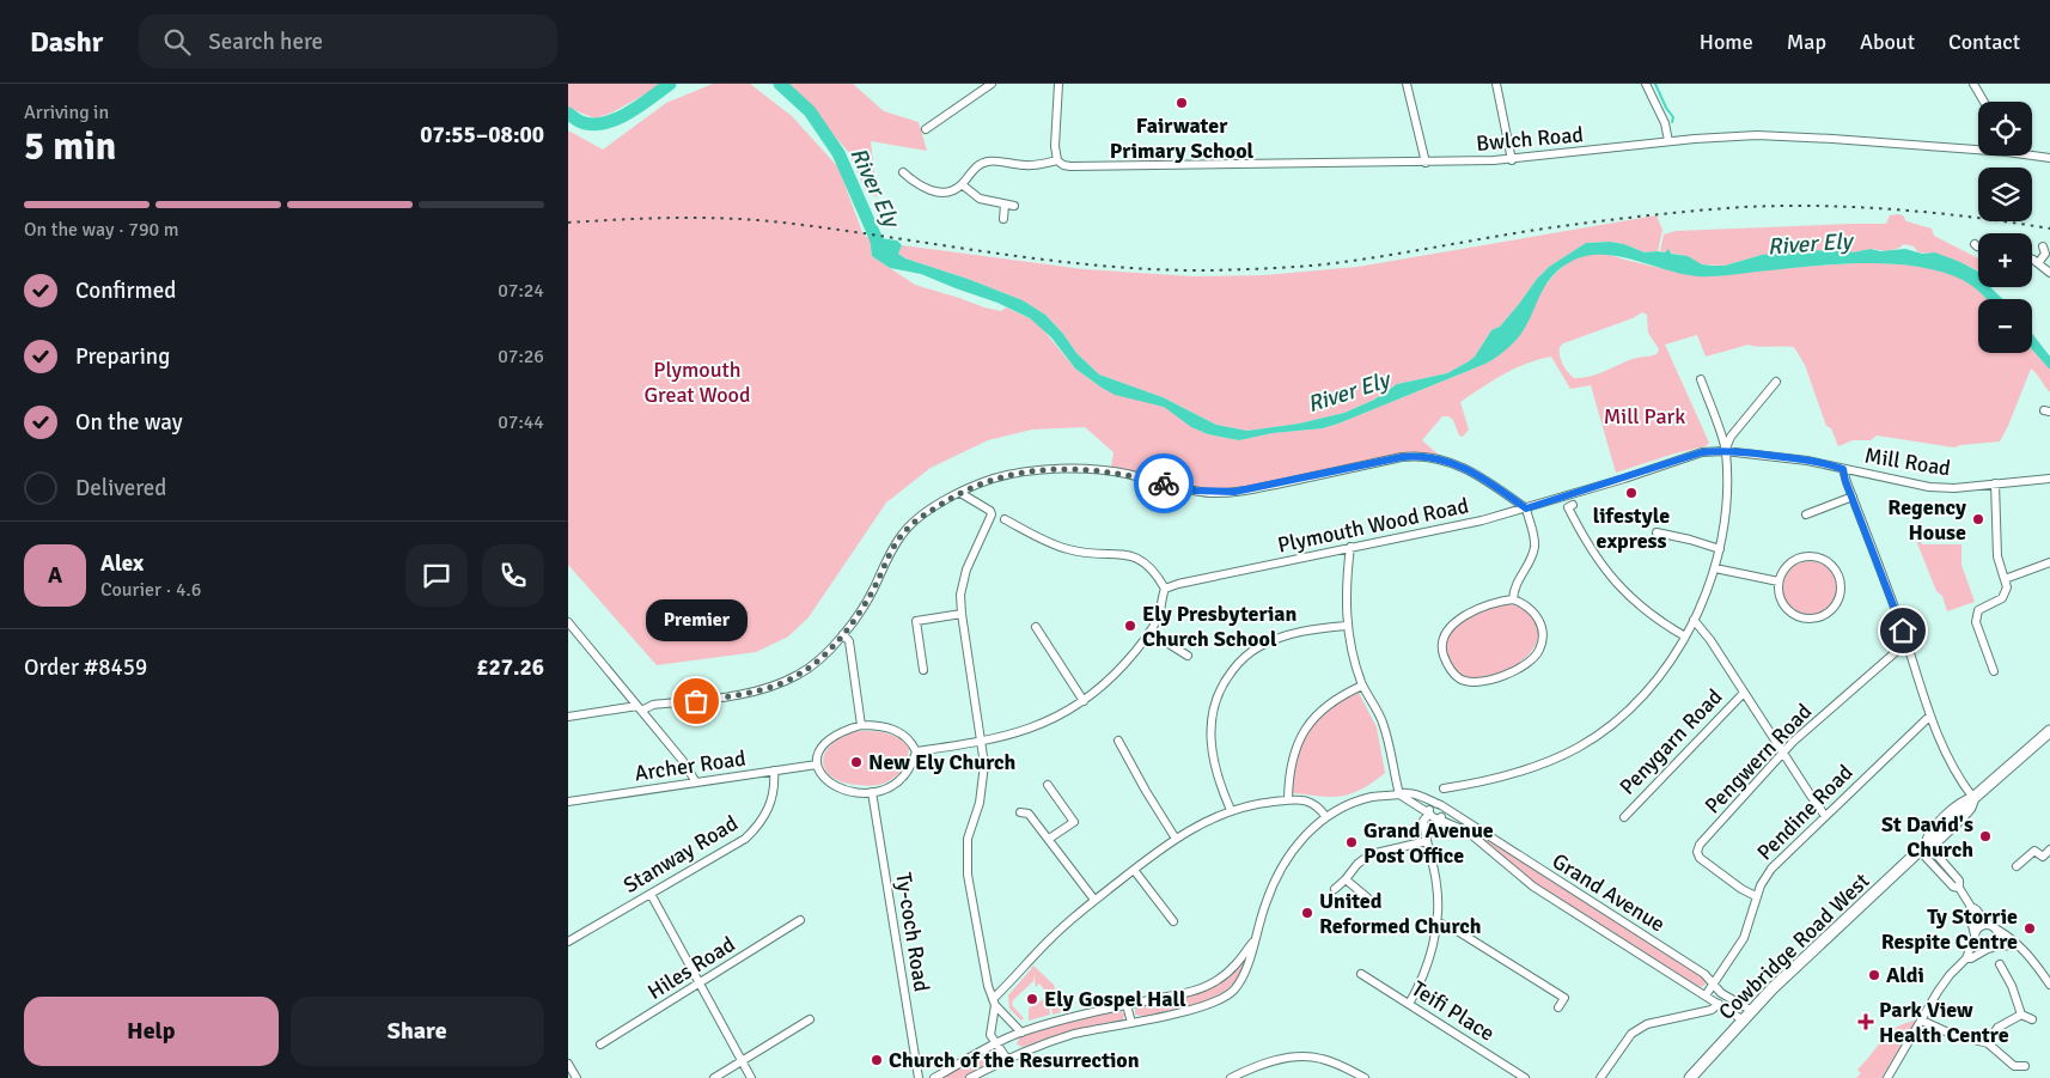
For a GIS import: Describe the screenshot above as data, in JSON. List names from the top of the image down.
{
  "streets": {
    "highway": ["Cowbridge Road West"],
    "street": [
      "Bwlch Road",
      "Mill Road",
      "Plymouth Wood Road",
      "Penygarn Road",
      "Pengwern Road",
      "Archer Road",
      "Pendine Road",
      "Stanway Road",
      "Grand Avenue",
      "Ty-coch Road",
      "Hiles Road",
      "Teifi Place"
    ]
  },
  "crossings": [
    ["Mill Road", "Plymouth Wood Road"],
    ["Pengwern Road", "Pendine Road"],
    ["Archer Road", "Stanway Road"],
    ["Archer Road", "Ty-coch Road"],
    ["Pendine Road", "Grand Avenue"],
    ["Grand Avenue", "Cowbridge Road West"]
  ],
  "water": ["River Ely"],
  "parks": ["Plymouth Great Wood", "Mill Park"],
  "places": {
    "other": [
      "Fairwater Primary School",
      "lifestyle express",
      "Regency House",
      "Ely Presbyterian Church School",
      "Premier",
      "New Ely Church",
      "St David's Church",
      "Grand Avenue Post Office",
      "United Reformed Church",
      "Ty Storrie Respite Centre",
      "Aldi",
      "Ely Gospel Hall",
      "Church of the Resurrection"
    ],
    "health": ["Park View Health Centre"]
  },
  "page": {
    "header": "Dashr",
    "search": "Search here",
    "nav": [
      "Home",
      "Map",
      "About",
      "Contact"
    ],
    "heading": ["5 min", "Arriving in", "07:55–08:00"],
    "panel": [
      "Alex",
      "Courier · 4.6",
      "Order #8459",
      "£27.26"
    ],
    "map_buttons": ["+", "−"],
    "bar": "On the way · 790 m",
    "list": [
      ["Confirmed", "07:24"],
      ["Preparing", "07:26"],
      ["On the way", "07:44"],
      "Delivered"
    ],
    "round": "A",
    "bubble": "Premier",
    "buttons": ["Help", "Share"]
  }
}
